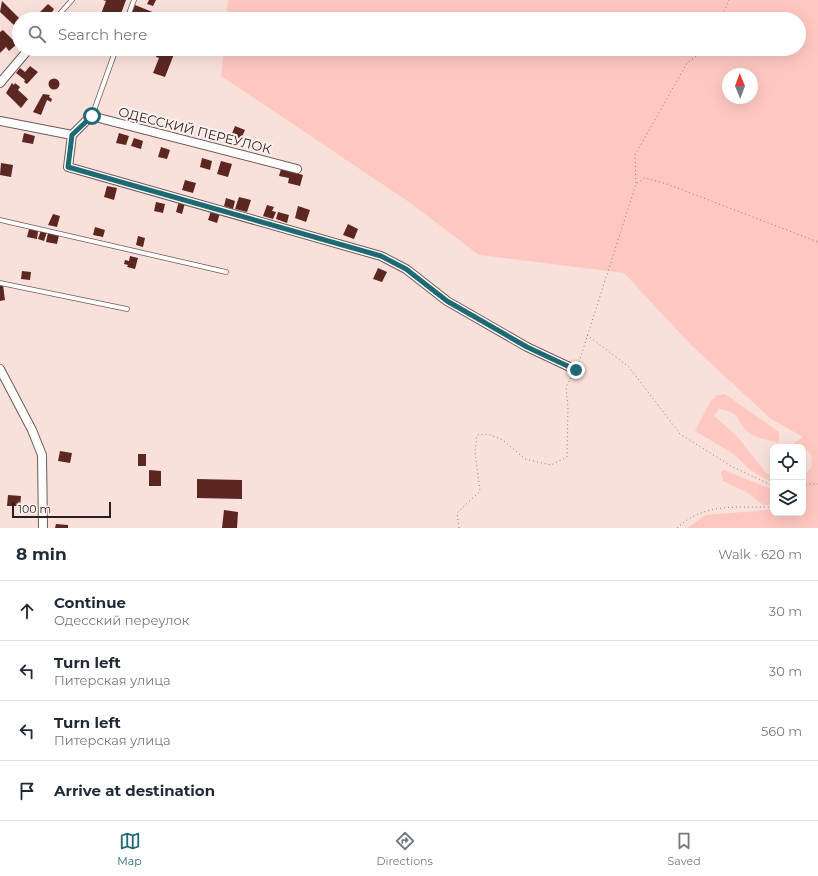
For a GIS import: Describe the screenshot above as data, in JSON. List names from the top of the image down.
{
  "streets": {
    "street": ["ОДЕССКИЙ ПЕРЕУЛОК"]
  },
  "scale_bar": "100 m",
  "north": "top",
  "page": {
    "search": "Search here",
    "scale": "100 m",
    "heading": ["8 min", "Walk · 620 m"],
    "list": [
      ["Continue", "Одесский переулок", "30 m"],
      ["Turn left", "Питерская улица", "30 m"],
      ["Turn left", "Питерская улица", "560 m"],
      "Arrive at destination"
    ],
    "nav": ["Map", "Directions", "Saved"]
  }
}
